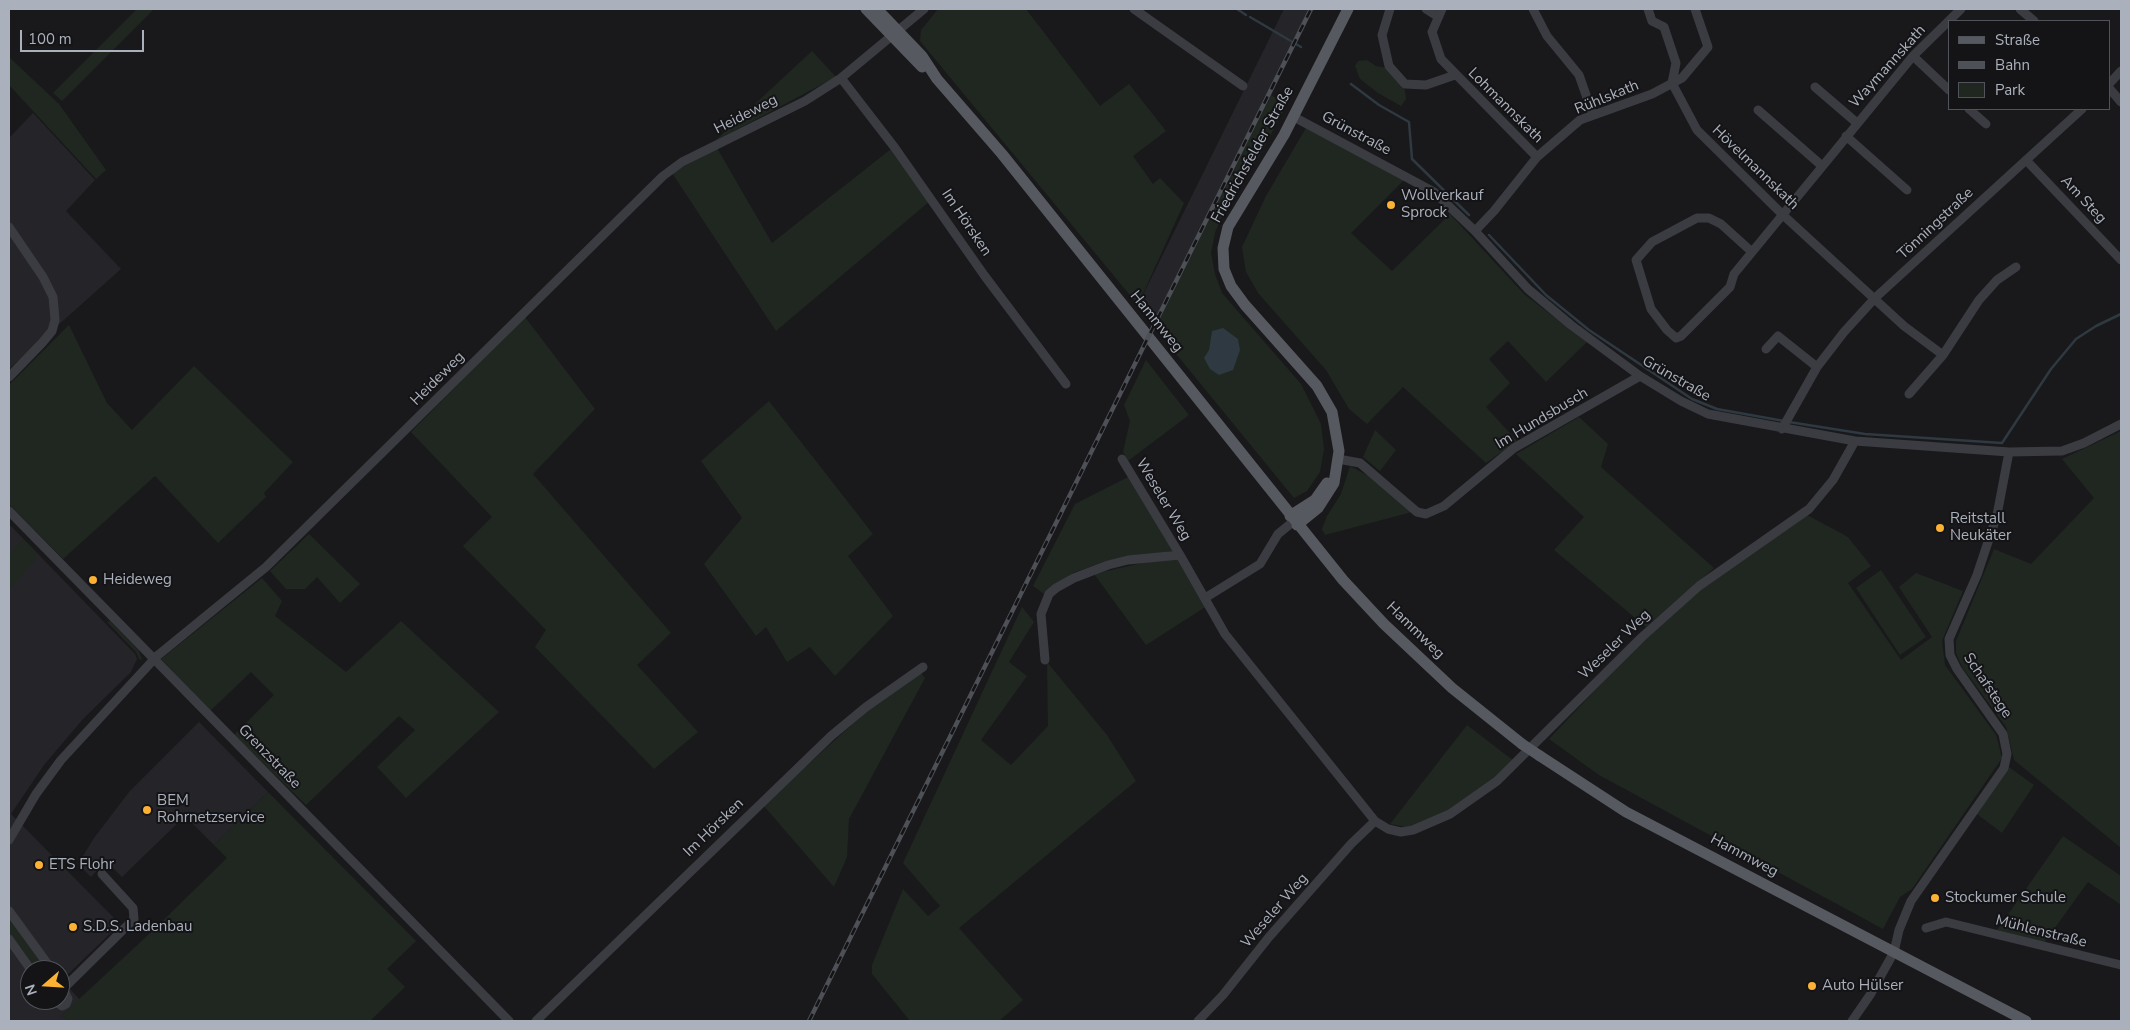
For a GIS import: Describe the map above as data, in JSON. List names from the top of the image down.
{
  "streets": {
    "main road": ["Friedrichsfelder Straße", "Hammweg"],
    "street": [
      "Waymannskath",
      "Rühlskath",
      "Lohmannskath",
      "Heideweg",
      "Grünstraße",
      "Hövelmannskath",
      "Am Steg",
      "Im Hörsken",
      "Tönningstraße",
      "Im Hundsbusch",
      "Weseler Weg",
      "Schafstege",
      "Grenzstraße",
      "Mühlenstraße"
    ]
  },
  "crossings": [
    ["Waymannskath", "Hövelmannskath"],
    ["Rühlskath", "Lohmannskath"],
    ["Rühlskath", "Grünstraße"],
    ["Rühlskath", "Hövelmannskath"],
    ["Heideweg", "Im Hörsken"],
    ["Heideweg", "Hammweg"],
    ["Heideweg", "Grenzstraße"],
    ["Grünstraße", "Friedrichsfelder Straße"],
    ["Grünstraße", "Tönningstraße"],
    ["Grünstraße", "Im Hundsbusch"],
    ["Grünstraße", "Weseler Weg"],
    ["Grünstraße", "Schafstege"],
    ["Friedrichsfelder Straße", "Im Hundsbusch"],
    ["Hövelmannskath", "Tönningstraße"],
    ["Am Steg", "Tönningstraße"],
    ["Hammweg", "Schafstege"]
  ],
  "places": [
    "Wollverkauf Sprock",
    "Reitstall Neukäter",
    "Heideweg",
    "BEM Rohrnetzservice",
    "ETS Flohr",
    "Stockumer Schule",
    "S.D.S. Ladenbau",
    "Auto Hülser"
  ],
  "legend": ["Straße", "Bahn", "Park"],
  "scale_bar": "100 m",
  "north": "left"
}
